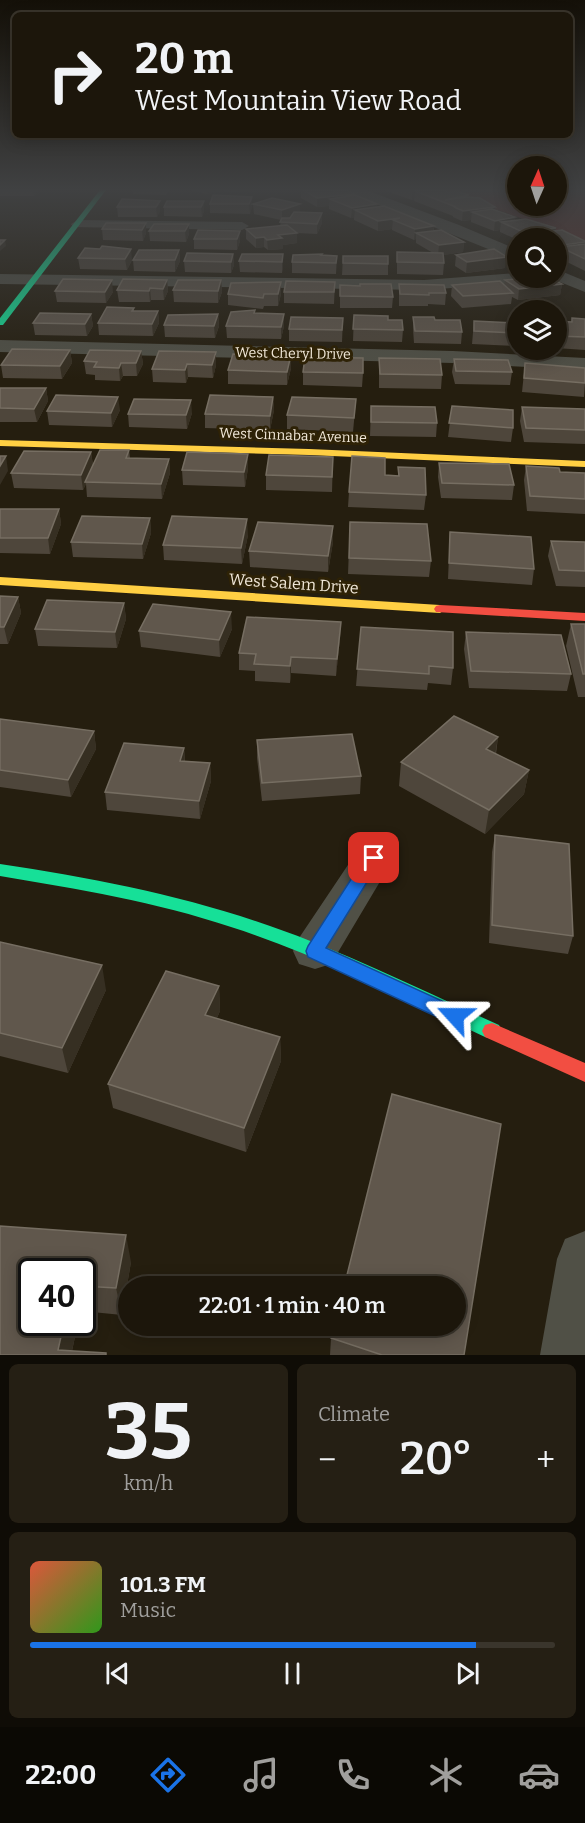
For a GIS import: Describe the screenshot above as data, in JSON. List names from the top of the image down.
{
  "streets": {
    "street": ["West Cheryl Drive", "West Cinnabar Avenue", "West Salem Drive"]
  },
  "north": "top",
  "page": {
    "turn": ["20 m", "West Mountain View Road"],
    "limit": "40",
    "trip": "22:01 · 1 min · 40 m",
    "tile": [
      ["35", "km/h"],
      "Climate"
    ],
    "heat": ["−", "20°", "+"],
    "song": ["101.3 FM", "Music"],
    "tabs": "22:00"
  }
}
